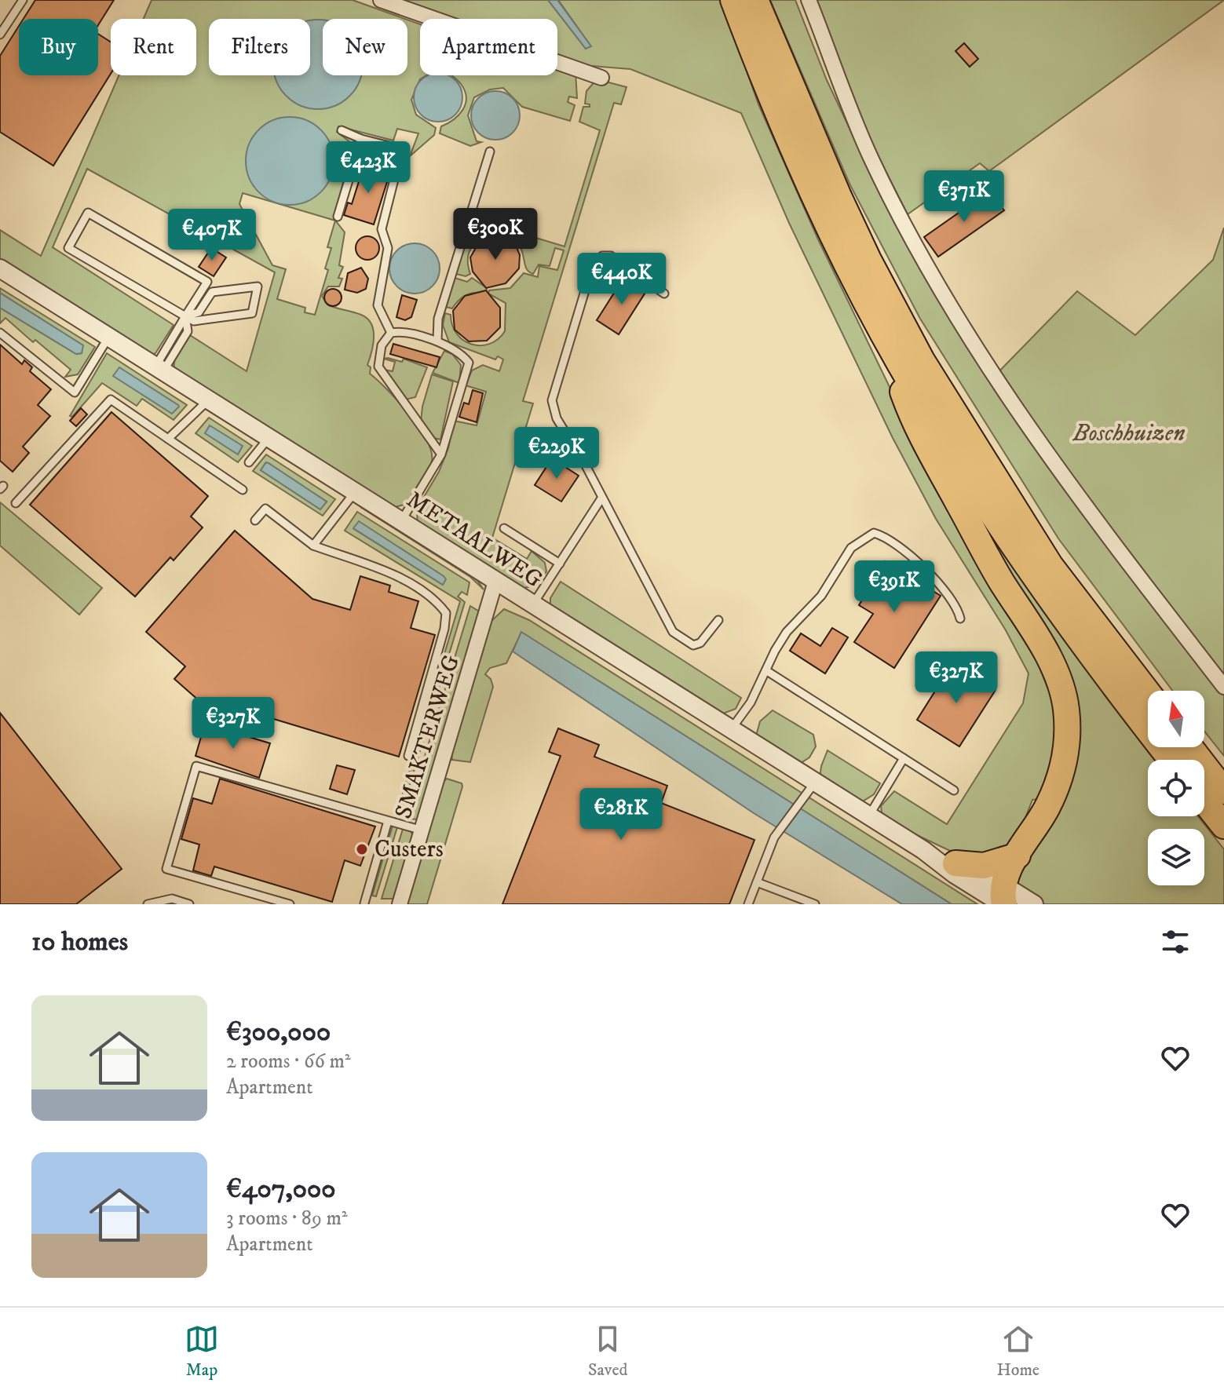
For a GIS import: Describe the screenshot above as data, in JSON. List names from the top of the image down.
{
  "streets": {
    "street": ["METAALWEG", "SMAKTERWEG"]
  },
  "crossings": [
    ["METAALWEG", "SMAKTERWEG"]
  ],
  "parks": ["Boschhuizen"],
  "places": ["Custers"],
  "north": "top",
  "page": {
    "chip": [
      "Buy",
      "Rent",
      "Filters",
      "New",
      "Apartment"
    ],
    "price": [
      "€423K",
      "€371K",
      "€300K",
      "€407K",
      "€440K",
      "€229K",
      "€391K",
      "€327K",
      "€327K",
      "€281K"
    ],
    "heading": "10 homes",
    "list": [
      {
        "name": "€300,000",
        "note": "2 rooms · 66 m² · Apartment"
      },
      {
        "name": "€407,000",
        "note": "3 rooms · 89 m² · Apartment"
      }
    ],
    "tabs": ["Map", "Saved", "Home"]
  }
}
